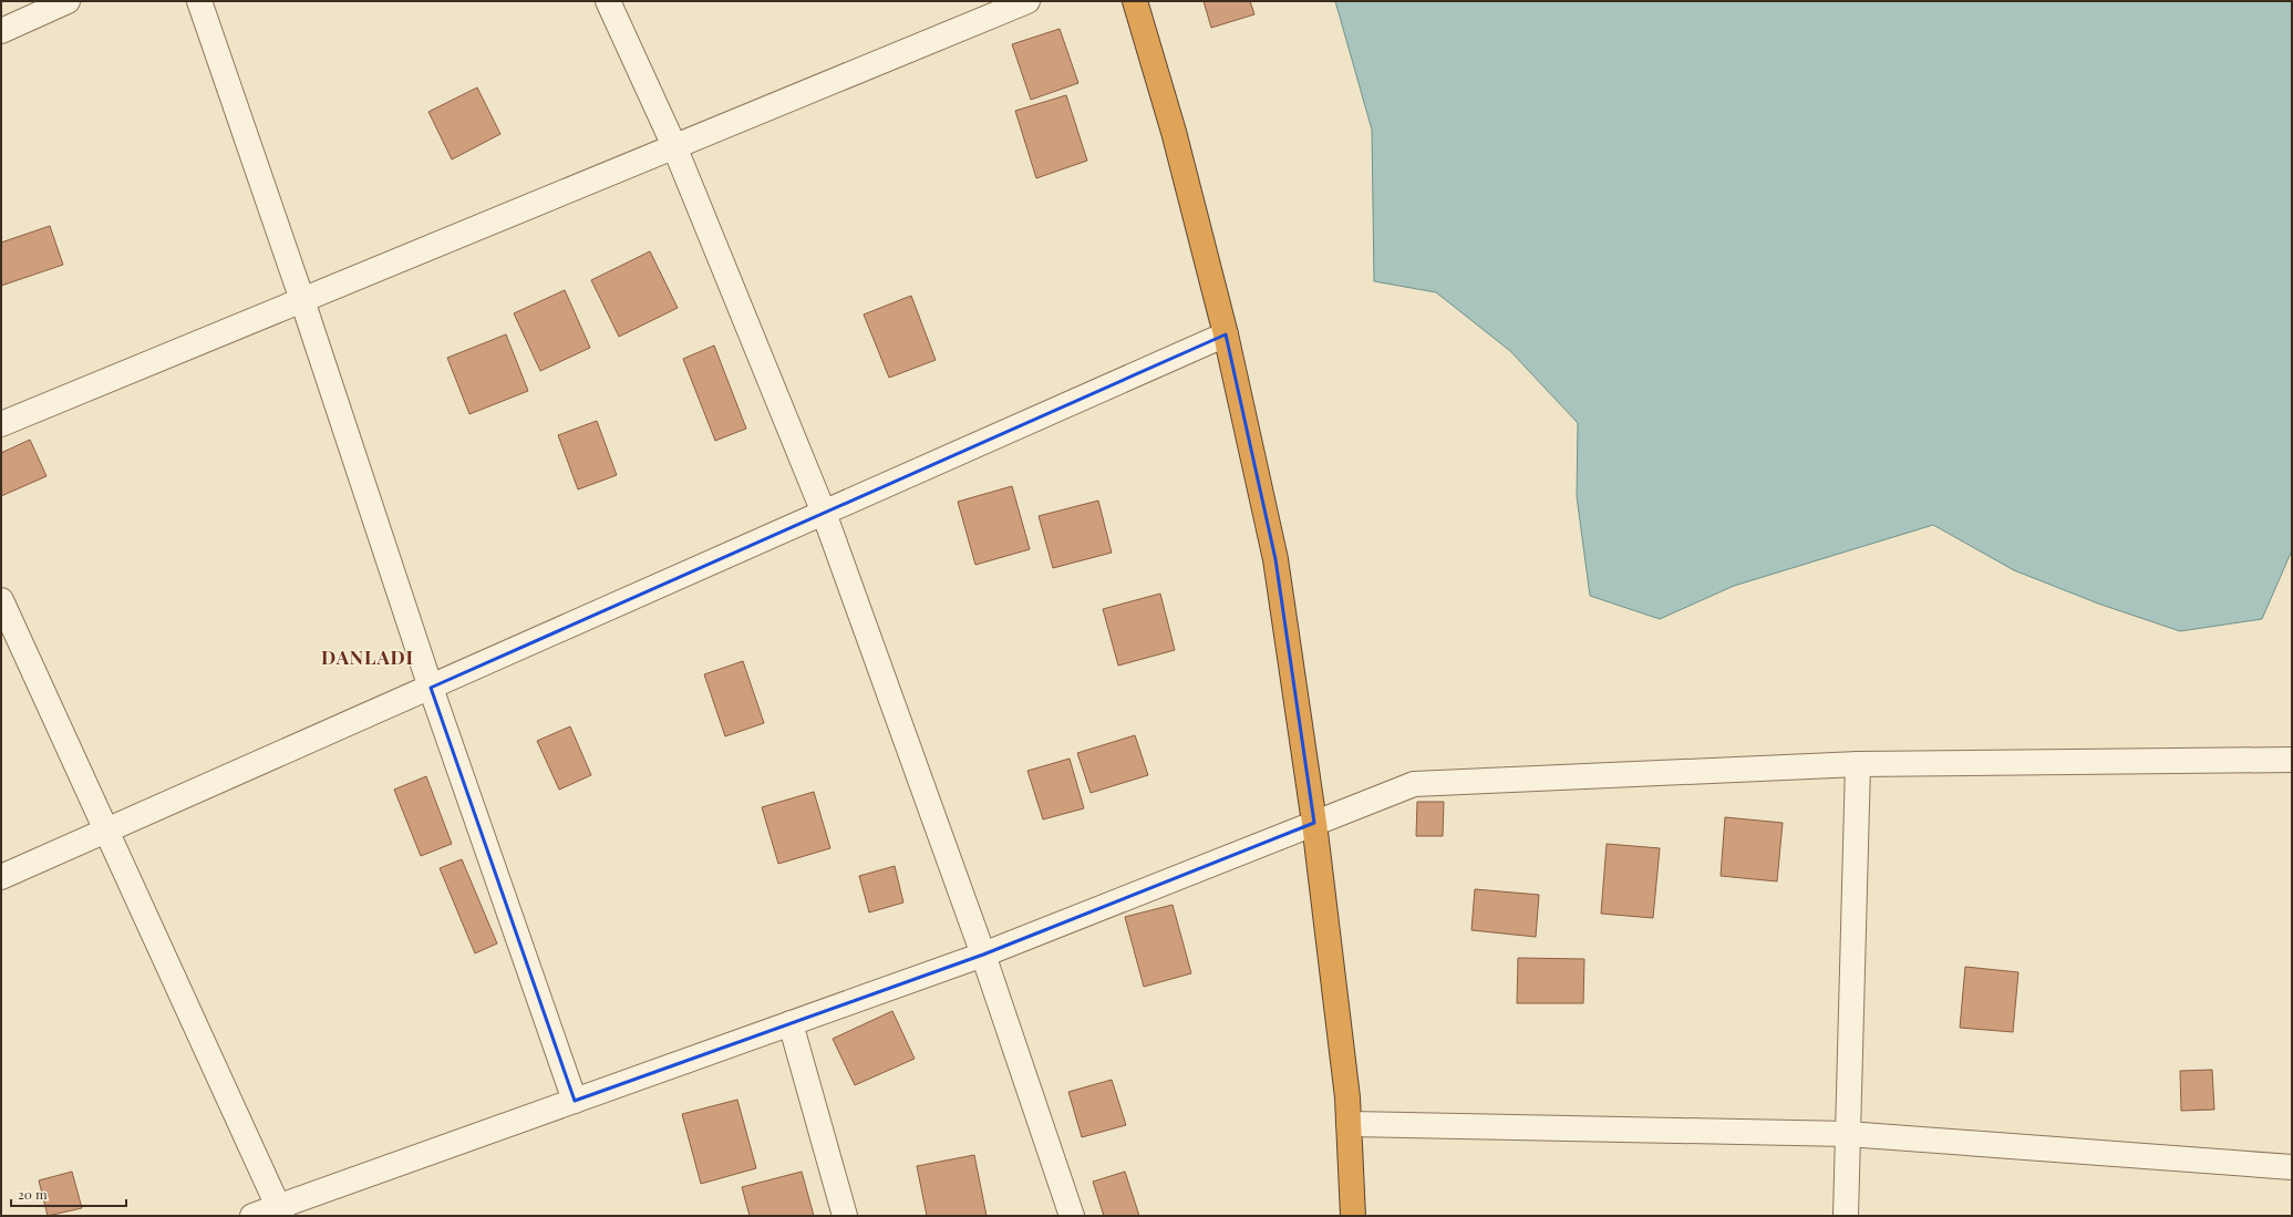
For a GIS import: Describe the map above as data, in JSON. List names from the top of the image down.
{
  "districts": ["DANLADI"],
  "scale_bar": "20 m"
}
